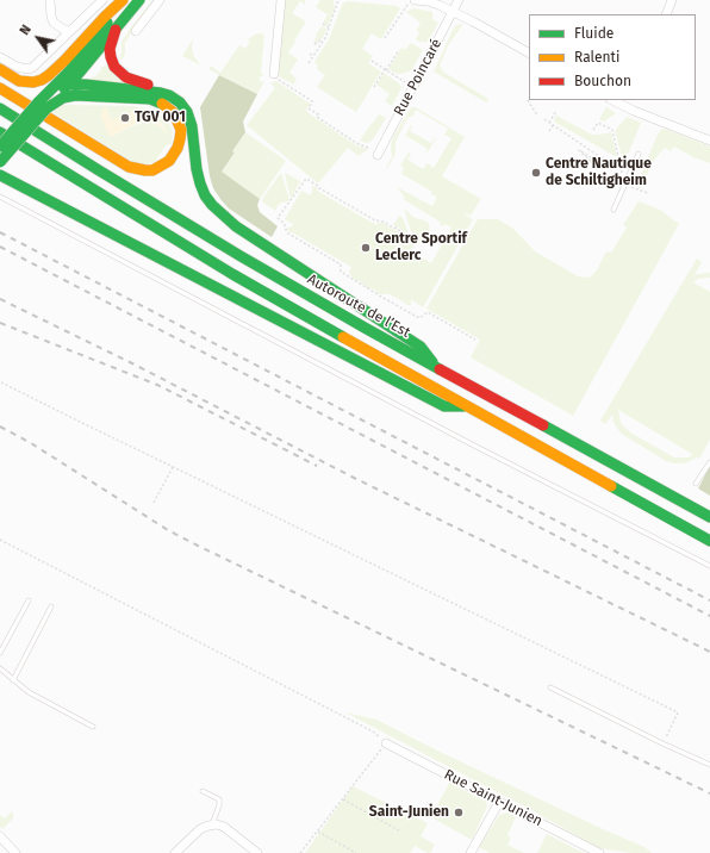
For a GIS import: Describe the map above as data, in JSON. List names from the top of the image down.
{
  "streets": {
    "main road": ["Autoroute de l’Est"],
    "street": ["Rue Poincaré", "Rue Saint-Junien"]
  },
  "places": [
    "TGV 001",
    "Centre Nautique de Schiltigheim",
    "Centre Sportif Leclerc",
    "Saint-Junien"
  ],
  "legend": ["Fluide", "Ralenti", "Bouchon"],
  "north": "top left"
}
